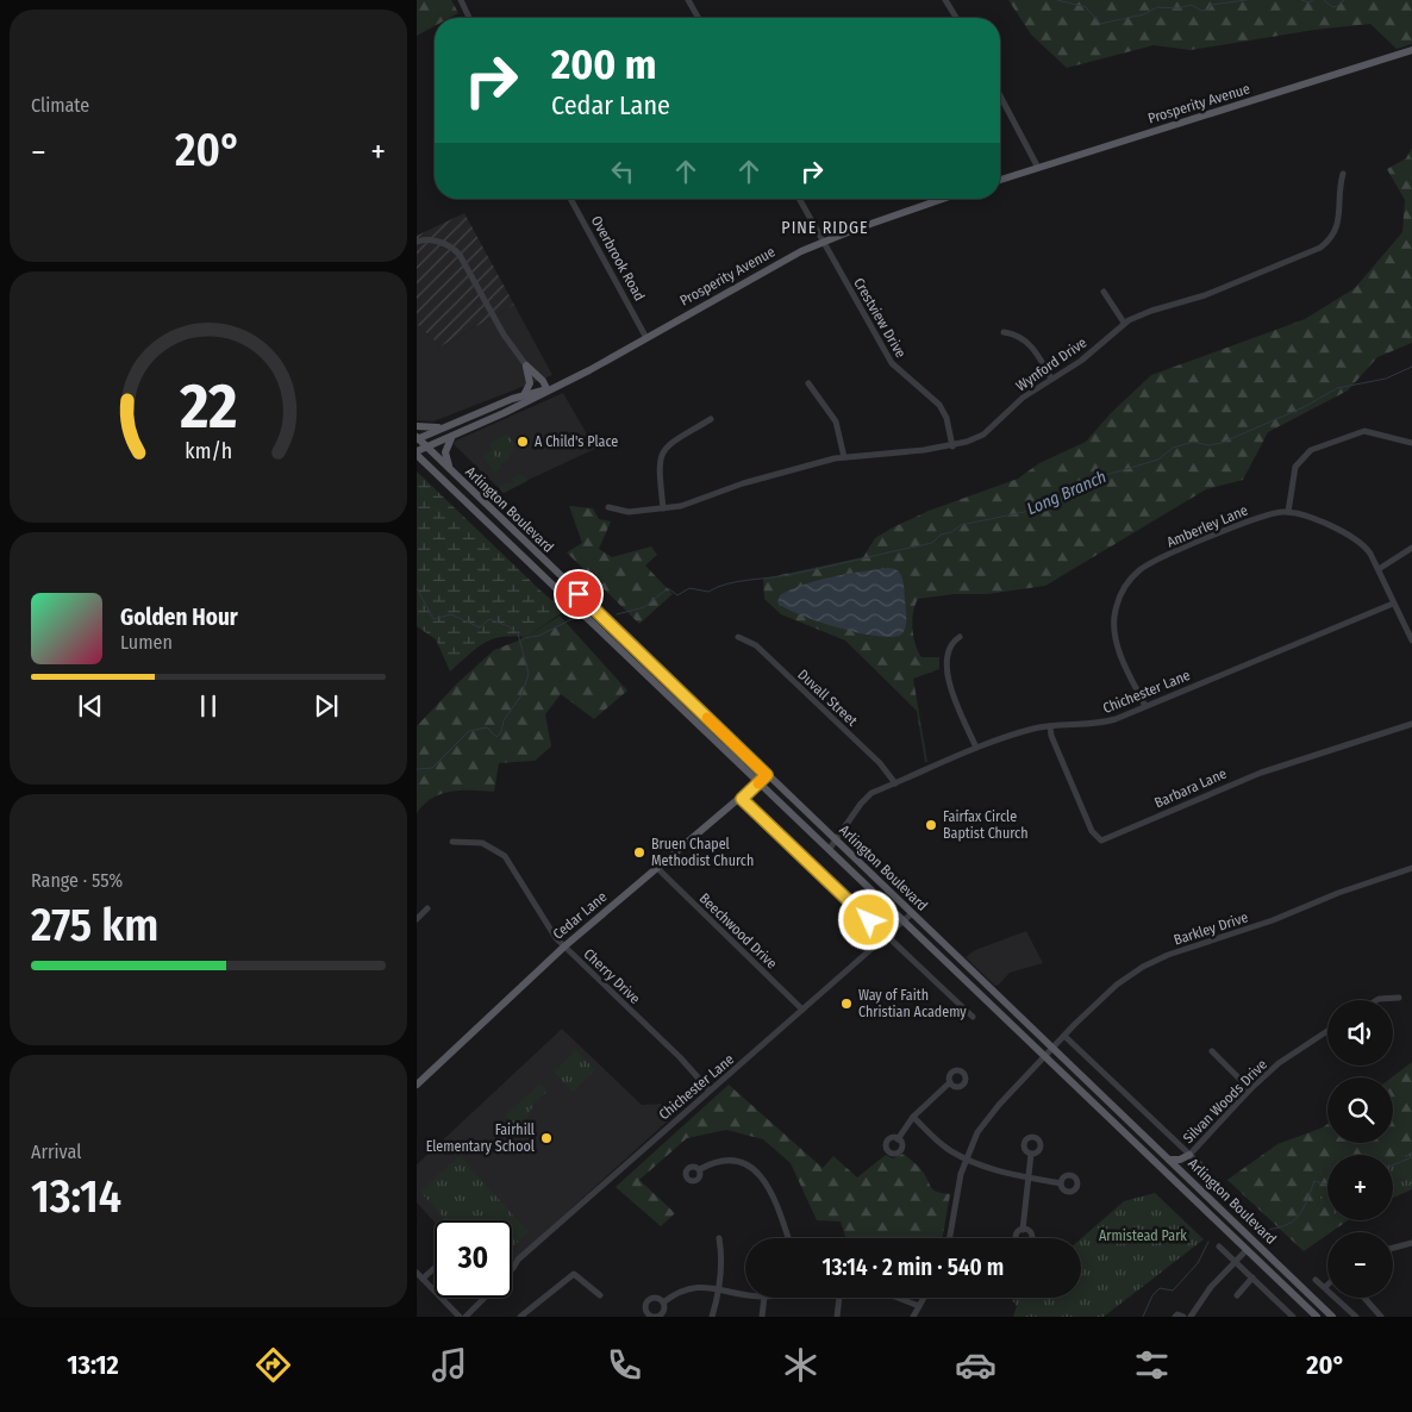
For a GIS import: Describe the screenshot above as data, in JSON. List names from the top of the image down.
{
  "streets": {
    "main road": ["Prosperity Avenue", "Arlington Boulevard", "Cedar Lane"],
    "street": [
      "Overbrook Road",
      "Crestview Drive",
      "Wynford Drive",
      "Amberley Lane",
      "Chichester Lane",
      "Duvall Street",
      "Barbara Lane",
      "Barkley Drive",
      "Beechwood Drive",
      "Cherry Drive",
      "Silvan Woods Drive"
    ]
  },
  "crossings": [
    ["Prosperity Avenue", "Overbrook Road"],
    ["Prosperity Avenue", "Crestview Drive"],
    ["Prosperity Avenue", "Arlington Boulevard"],
    ["Crestview Drive", "Wynford Drive"],
    ["Arlington Boulevard", "Chichester Lane"],
    ["Arlington Boulevard", "Cedar Lane"],
    ["Arlington Boulevard", "Barkley Drive"],
    ["Amberley Lane", "Chichester Lane"],
    ["Chichester Lane", "Duvall Street"],
    ["Chichester Lane", "Barbara Lane"],
    ["Chichester Lane", "Beechwood Drive"],
    ["Chichester Lane", "Cherry Drive"],
    ["Cedar Lane", "Beechwood Drive"],
    ["Cedar Lane", "Cherry Drive"]
  ],
  "districts": ["PINE RIDGE"],
  "water": ["Long Branch"],
  "parks": ["Armistead Park"],
  "places": [
    "A Child's Place",
    "Fairfax Circle Baptist Church",
    "Bruen Chapel Methodist Church",
    "Way of Faith Christian Academy",
    "Fairhill Elementary School"
  ],
  "page": {
    "tile": [
      "Climate",
      ["Range · 55%", "275 km"],
      ["Arrival", "13:14"]
    ],
    "turn": ["200 m", "Cedar Lane"],
    "heat": ["−", "20°", "+"],
    "song": ["Golden Hour", "Lumen"],
    "map_buttons": ["+", "−"],
    "limit": "30",
    "trip": "13:14 · 2 min · 540 m",
    "tabs": ["13:12", "20°"],
    "gauge": ["22", "km/h"]
  }
}
